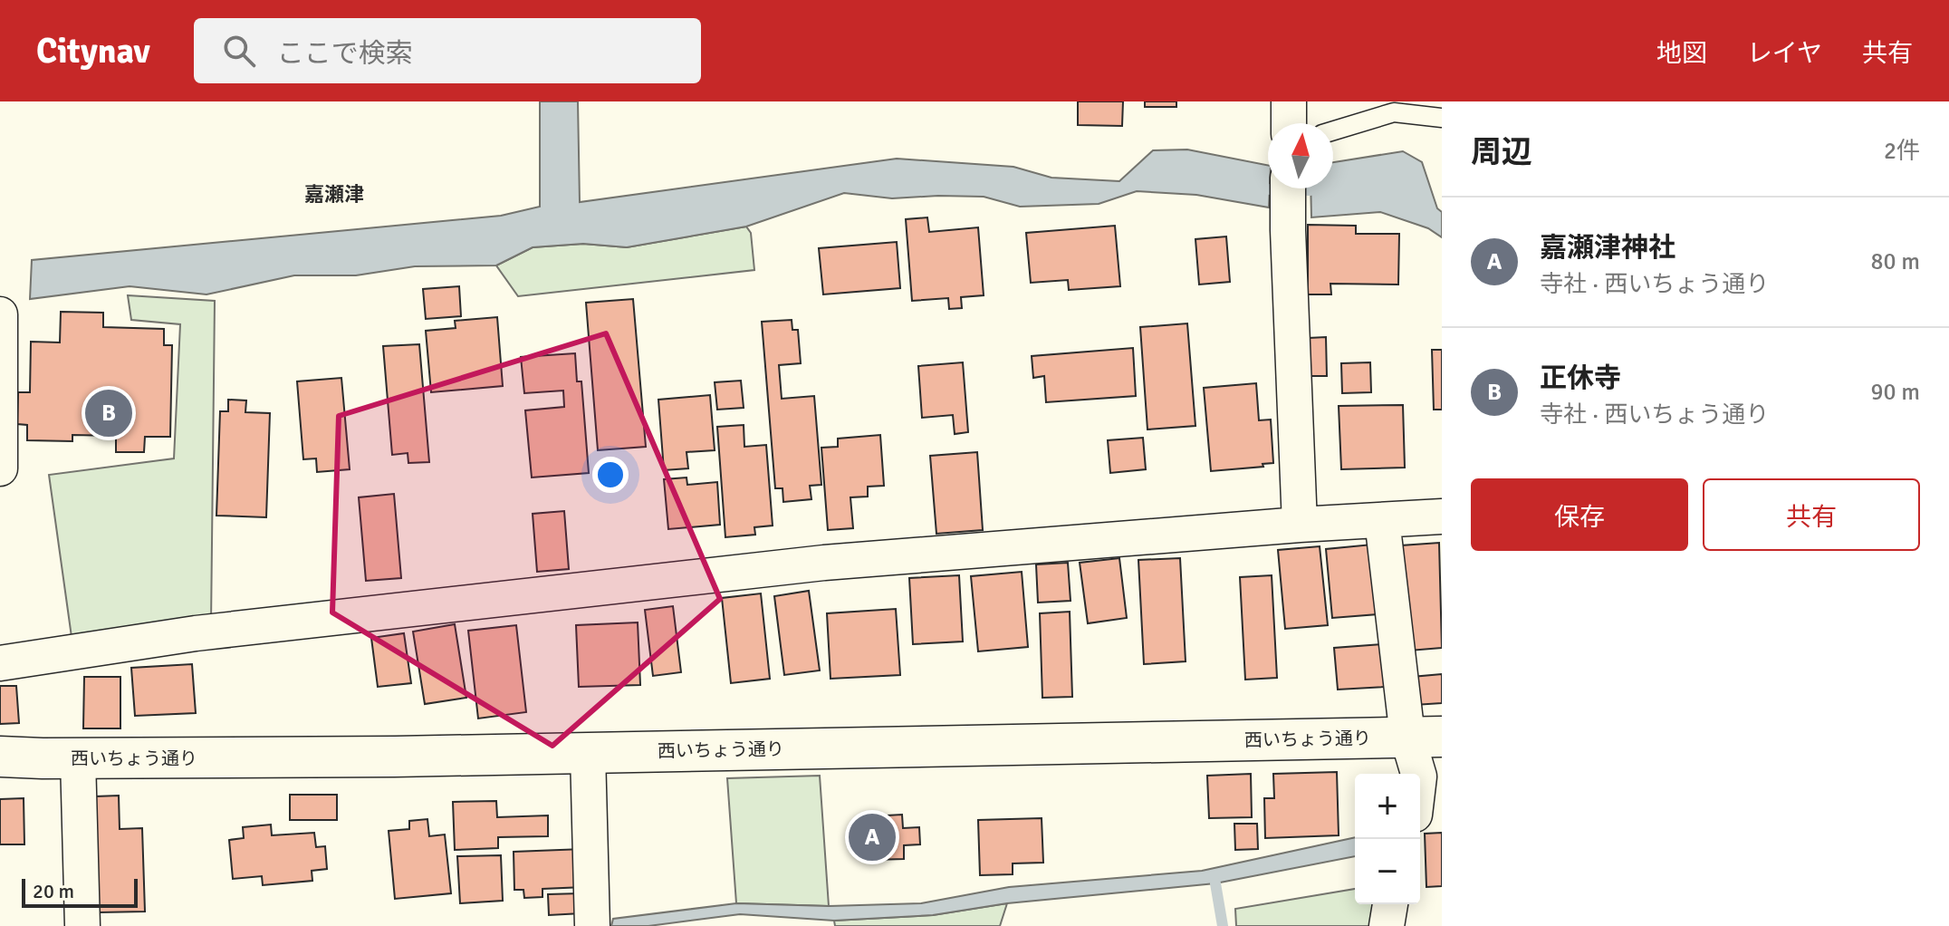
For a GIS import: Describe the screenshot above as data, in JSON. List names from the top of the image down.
{
  "streets": {
    "highway": ["西いちょう通り"]
  },
  "districts": ["嘉瀬津"],
  "scale_bar": "20 m",
  "north": "top",
  "page": {
    "header": "Citynav",
    "search": "ここで検索",
    "nav": ["地図", "レイヤ", "共有"],
    "heading": ["周辺", "2件"],
    "list": [
      {
        "mark": "A",
        "name": "嘉瀬津神社",
        "note": "寺社 · 西いちょう通り",
        "value": "80 m"
      },
      {
        "mark": "B",
        "name": "正休寺",
        "note": "寺社 · 西いちょう通り",
        "value": "90 m"
      }
    ],
    "pins": ["B", "A"],
    "buttons": ["保存", "共有"],
    "map_buttons": ["+", "−"],
    "scale": "20 m"
  }
}
